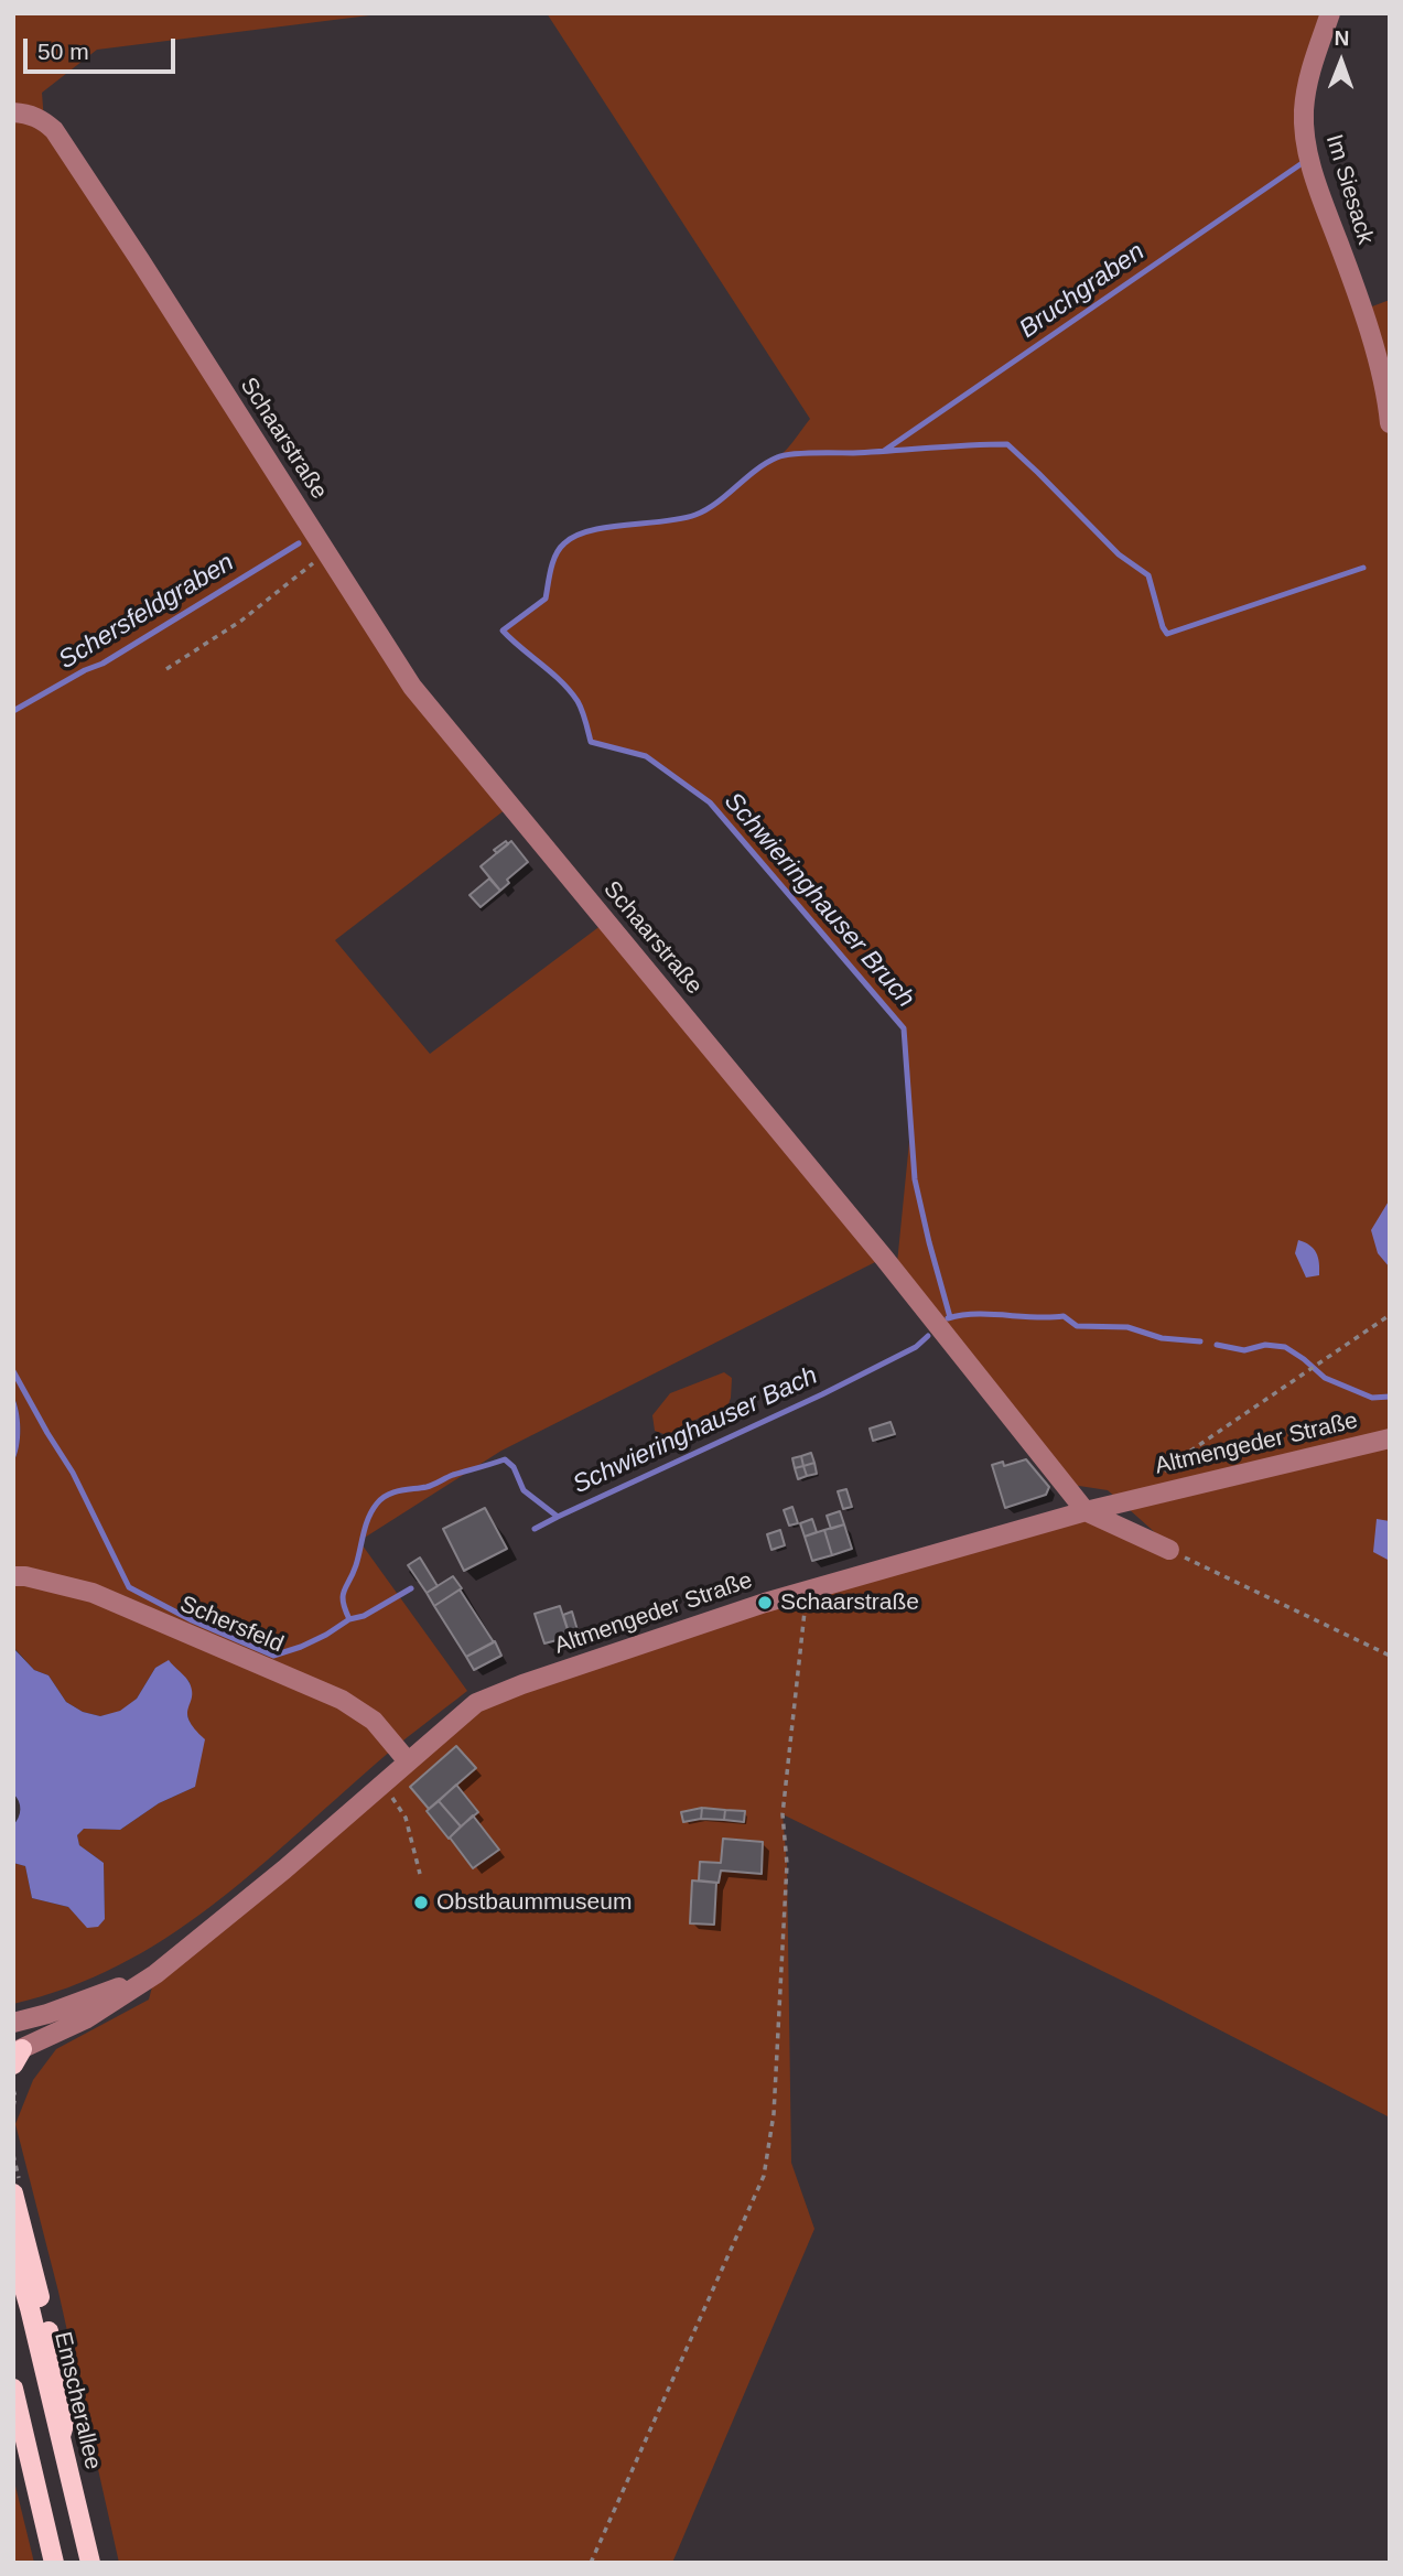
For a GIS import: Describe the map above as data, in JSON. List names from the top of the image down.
{
  "streets": {
    "main road": ["Emscherallee"],
    "street": [
      "Im Siesack",
      "Schaarstraße",
      "Altmengeder Straße",
      "Schersfeld"
    ]
  },
  "crossings": [
    ["Schaarstraße", "Altmengeder Straße"],
    ["Altmengeder Straße", "Schersfeld"]
  ],
  "water": [
    "Bruchgraben",
    "Schersfeldgraben",
    "Schwieringhauser Bruch",
    "Schwieringhauser Bach"
  ],
  "places": ["Schaarstraße", "Obstbaummuseum"],
  "scale_bar": "50 m",
  "north": "top"
}
